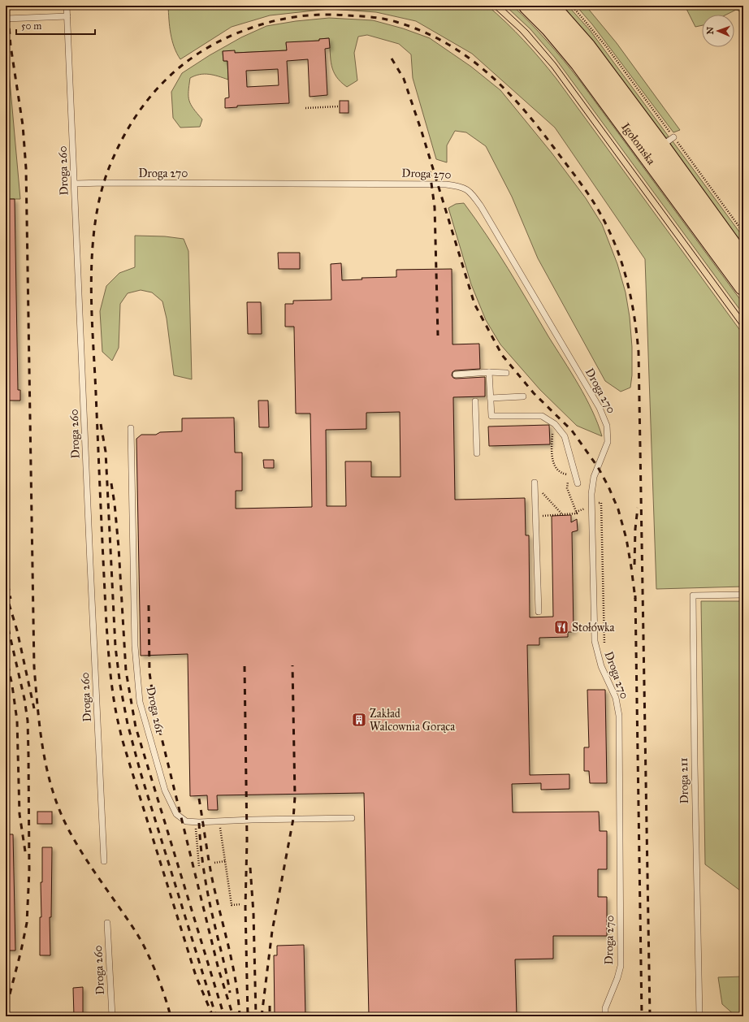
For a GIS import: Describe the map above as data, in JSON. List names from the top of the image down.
{
  "streets": {
    "main road": ["Igołomska"],
    "lane": [
      "Droga 260",
      "Droga 270",
      "Droga 261",
      "Droga 211"
    ]
  },
  "crossings": [
    ["Droga 260", "Droga 270"]
  ],
  "places": {
    "restaurant": ["Stołówka"],
    "building": ["Zakład Walcownia Gorąca"]
  },
  "scale_bar": "50 m",
  "north": "left"
}
